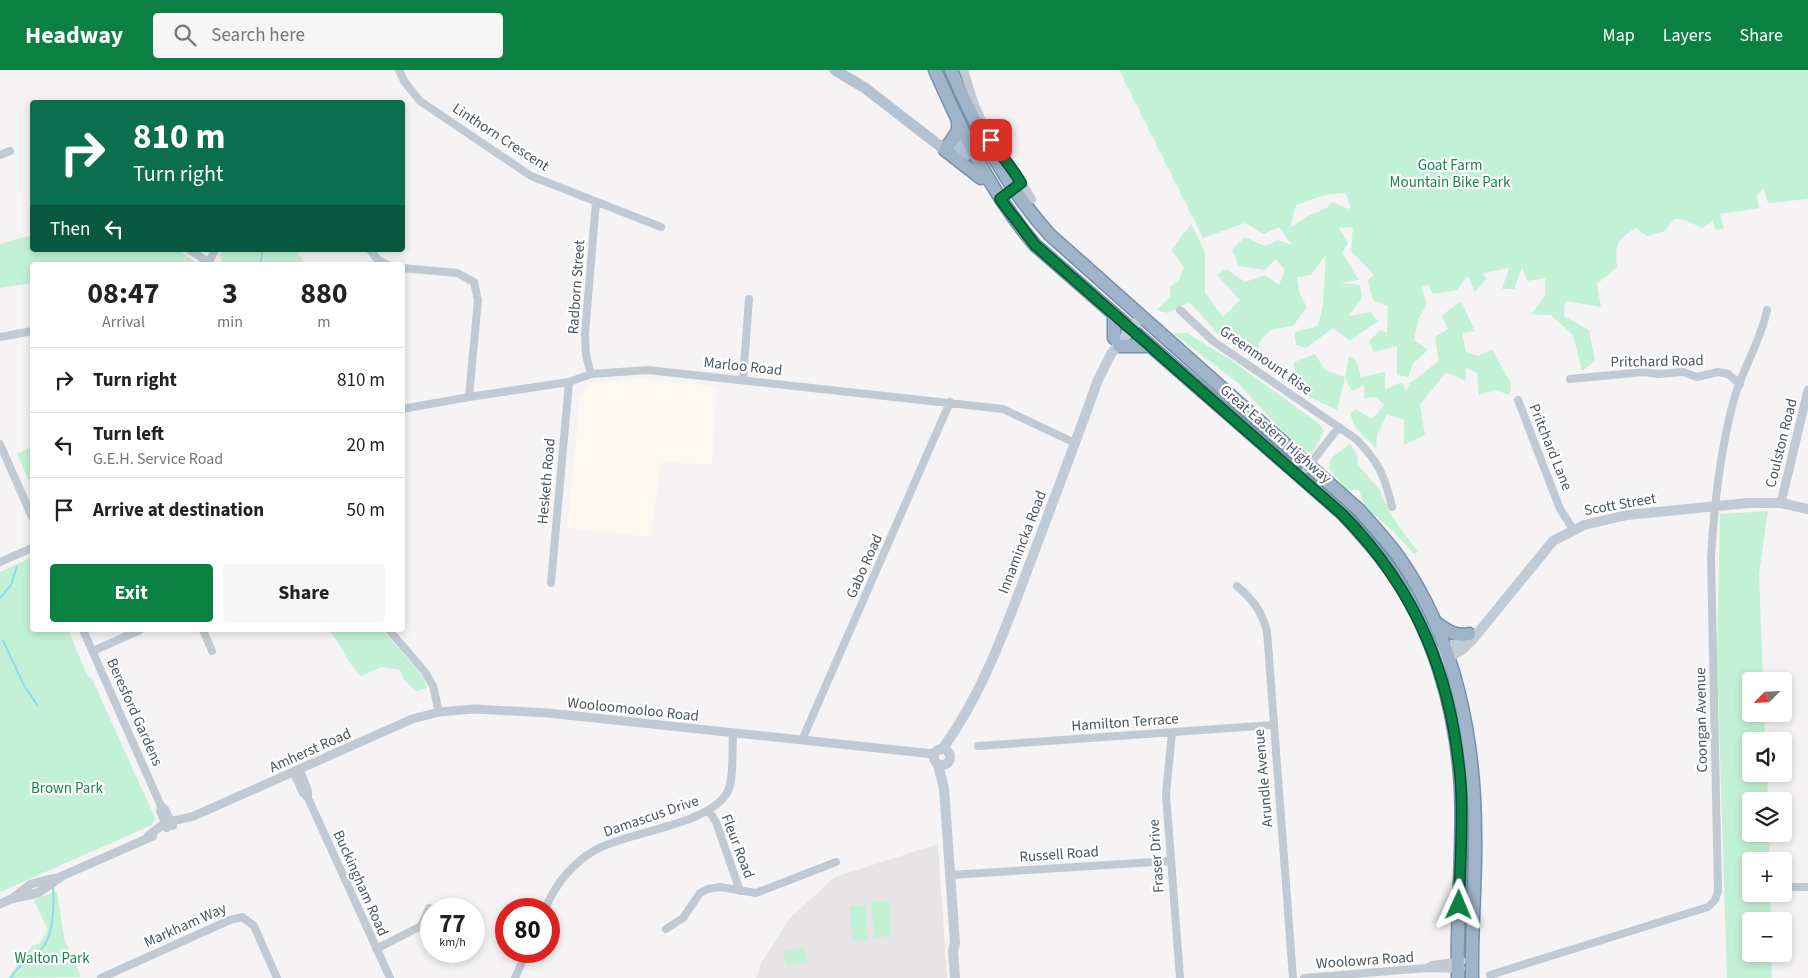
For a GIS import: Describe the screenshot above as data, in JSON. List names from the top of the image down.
{
  "streets": {
    "highway": ["Great Eastern Highway"],
    "main road": ["Scott Street", "Innamincka Road"],
    "street": [
      "Linthorn Crescent",
      "Radborn Street",
      "Greenmount Rise",
      "Pritchard Road",
      "Marloo Road",
      "Coulston Road",
      "Pritchard Lane",
      "Hesketh Road",
      "Gabo Road",
      "Wooloomooloo Road",
      "Beresford Gardens",
      "Coongan Avenue",
      "Hamilton Terrace",
      "Amherst Road",
      "Arundle Avenue",
      "Damascus Drive",
      "Fleur Road",
      "Russell Road",
      "Fraser Drive",
      "Buckingham Road",
      "Markham Way",
      "Woolowra Road"
    ]
  },
  "crossings": [
    ["Linthorn Crescent", "Radborn Street"],
    ["Radborn Street", "Marloo Road"],
    ["Pritchard Road", "Coongan Avenue"],
    ["Marloo Road", "Hesketh Road"],
    ["Marloo Road", "Innamincka Road"],
    ["Marloo Road", "Gabo Road"],
    ["Great Eastern Highway", "Scott Street"],
    ["Great Eastern Highway", "Innamincka Road"],
    ["Great Eastern Highway", "Woolowra Road"],
    ["Coulston Road", "Scott Street"],
    ["Pritchard Lane", "Scott Street"],
    ["Scott Street", "Coongan Avenue"],
    ["Innamincka Road", "Wooloomooloo Road"],
    ["Innamincka Road", "Russell Road"],
    ["Gabo Road", "Wooloomooloo Road"],
    ["Wooloomooloo Road", "Amherst Road"],
    ["Wooloomooloo Road", "Damascus Drive"],
    ["Beresford Gardens", "Amherst Road"],
    ["Hamilton Terrace", "Arundle Avenue"],
    ["Hamilton Terrace", "Fraser Drive"],
    ["Amherst Road", "Buckingham Road"],
    ["Damascus Drive", "Fleur Road"],
    ["Russell Road", "Fraser Drive"]
  ],
  "parks": ["Goat Farm Mountain Bike Park", "Brown Park", "Walton Park"],
  "north": "bottom left",
  "page": {
    "header": "Headway",
    "search": "Search here",
    "nav": ["Map", "Layers", "Share"],
    "turn": ["810 m", "Turn right"],
    "then": "Then",
    "eta": [
      "08:47",
      "Arrival",
      "3",
      "min",
      "880",
      "m"
    ],
    "list": [
      {
        "name": "Turn right",
        "value": "810 m"
      },
      {
        "name": "Turn left",
        "note": "G.E.H. Service Road",
        "value": "20 m"
      },
      {
        "name": "Arrive at destination",
        "value": "50 m"
      }
    ],
    "buttons": ["Exit", "Share"],
    "map_buttons": ["+", "−"],
    "speed": "77 km/h",
    "limit": "80"
  }
}
